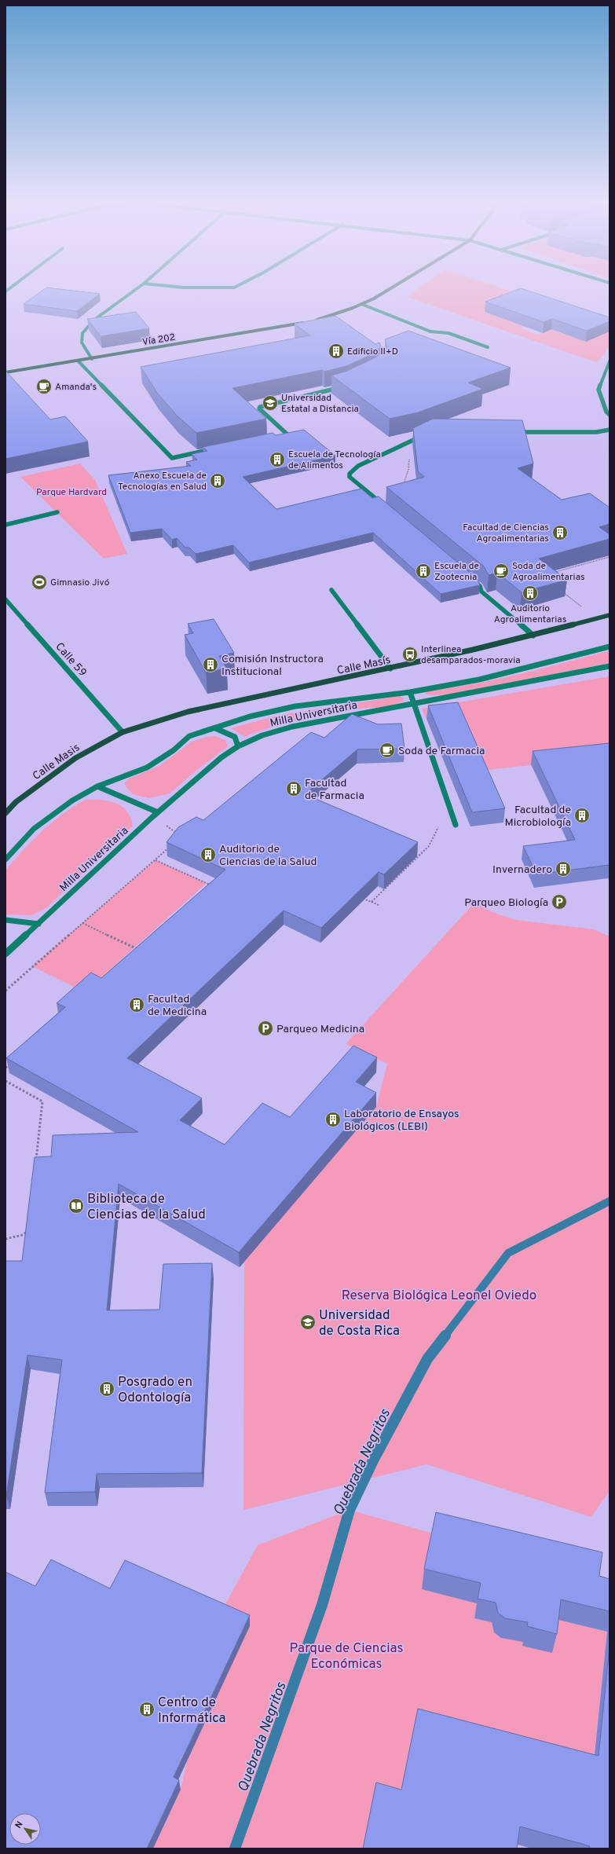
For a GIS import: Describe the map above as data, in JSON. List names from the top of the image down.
{
  "streets": {
    "main road": ["Vía 202", "Calle Masís", "Calle Masis"],
    "street": ["Calle 59", "Milla Universitaria"]
  },
  "crossings": [
    ["Calle 59", "Calle Masís"],
    ["Calle 59", "Calle Masis"],
    ["Calle Masís", "Calle Masis"]
  ],
  "water": ["Quebrada Negritos"],
  "parks": ["Parque Hardvard", "Reserva Biológica Leonel Oviedo", "Parque de Ciencias Económicas"],
  "places": {
    "building": [
      "Edificio II+D",
      "Escuela de Tecnología de Alimentos",
      "Anexo Escuela de Tecnologías en Salud",
      "Facultad de Ciencias Agroalimentarias",
      "Escuela de Zootecnia",
      "Auditorio Agroalimentarias",
      "Comisión Instructora Institucional",
      "Facultad de Farmacia",
      "Facultad de Microbiología",
      "Auditorio de Ciencias de la Salud",
      "Invernadero",
      "Facultad de Medicina",
      "Laboratorio de Ensayos Biológicos (LEBI)",
      "Posgrado en Odontología",
      "Centro de Informática"
    ],
    "cafe": ["Amanda's", "Soda de Agroalimentarias", "Soda de Farmacia"],
    "school or university": ["Universidad Estatal a Distancia", "Universidad de Costa Rica"],
    "sports": ["Gimnasio Jivó"],
    "bus stop": ["Interlinea desamparados-moravia"],
    "parking": ["Parqueo Biología", "Parqueo Medicina"],
    "library": ["Biblioteca de Ciencias de la Salud"]
  },
  "north": "top left"
}
